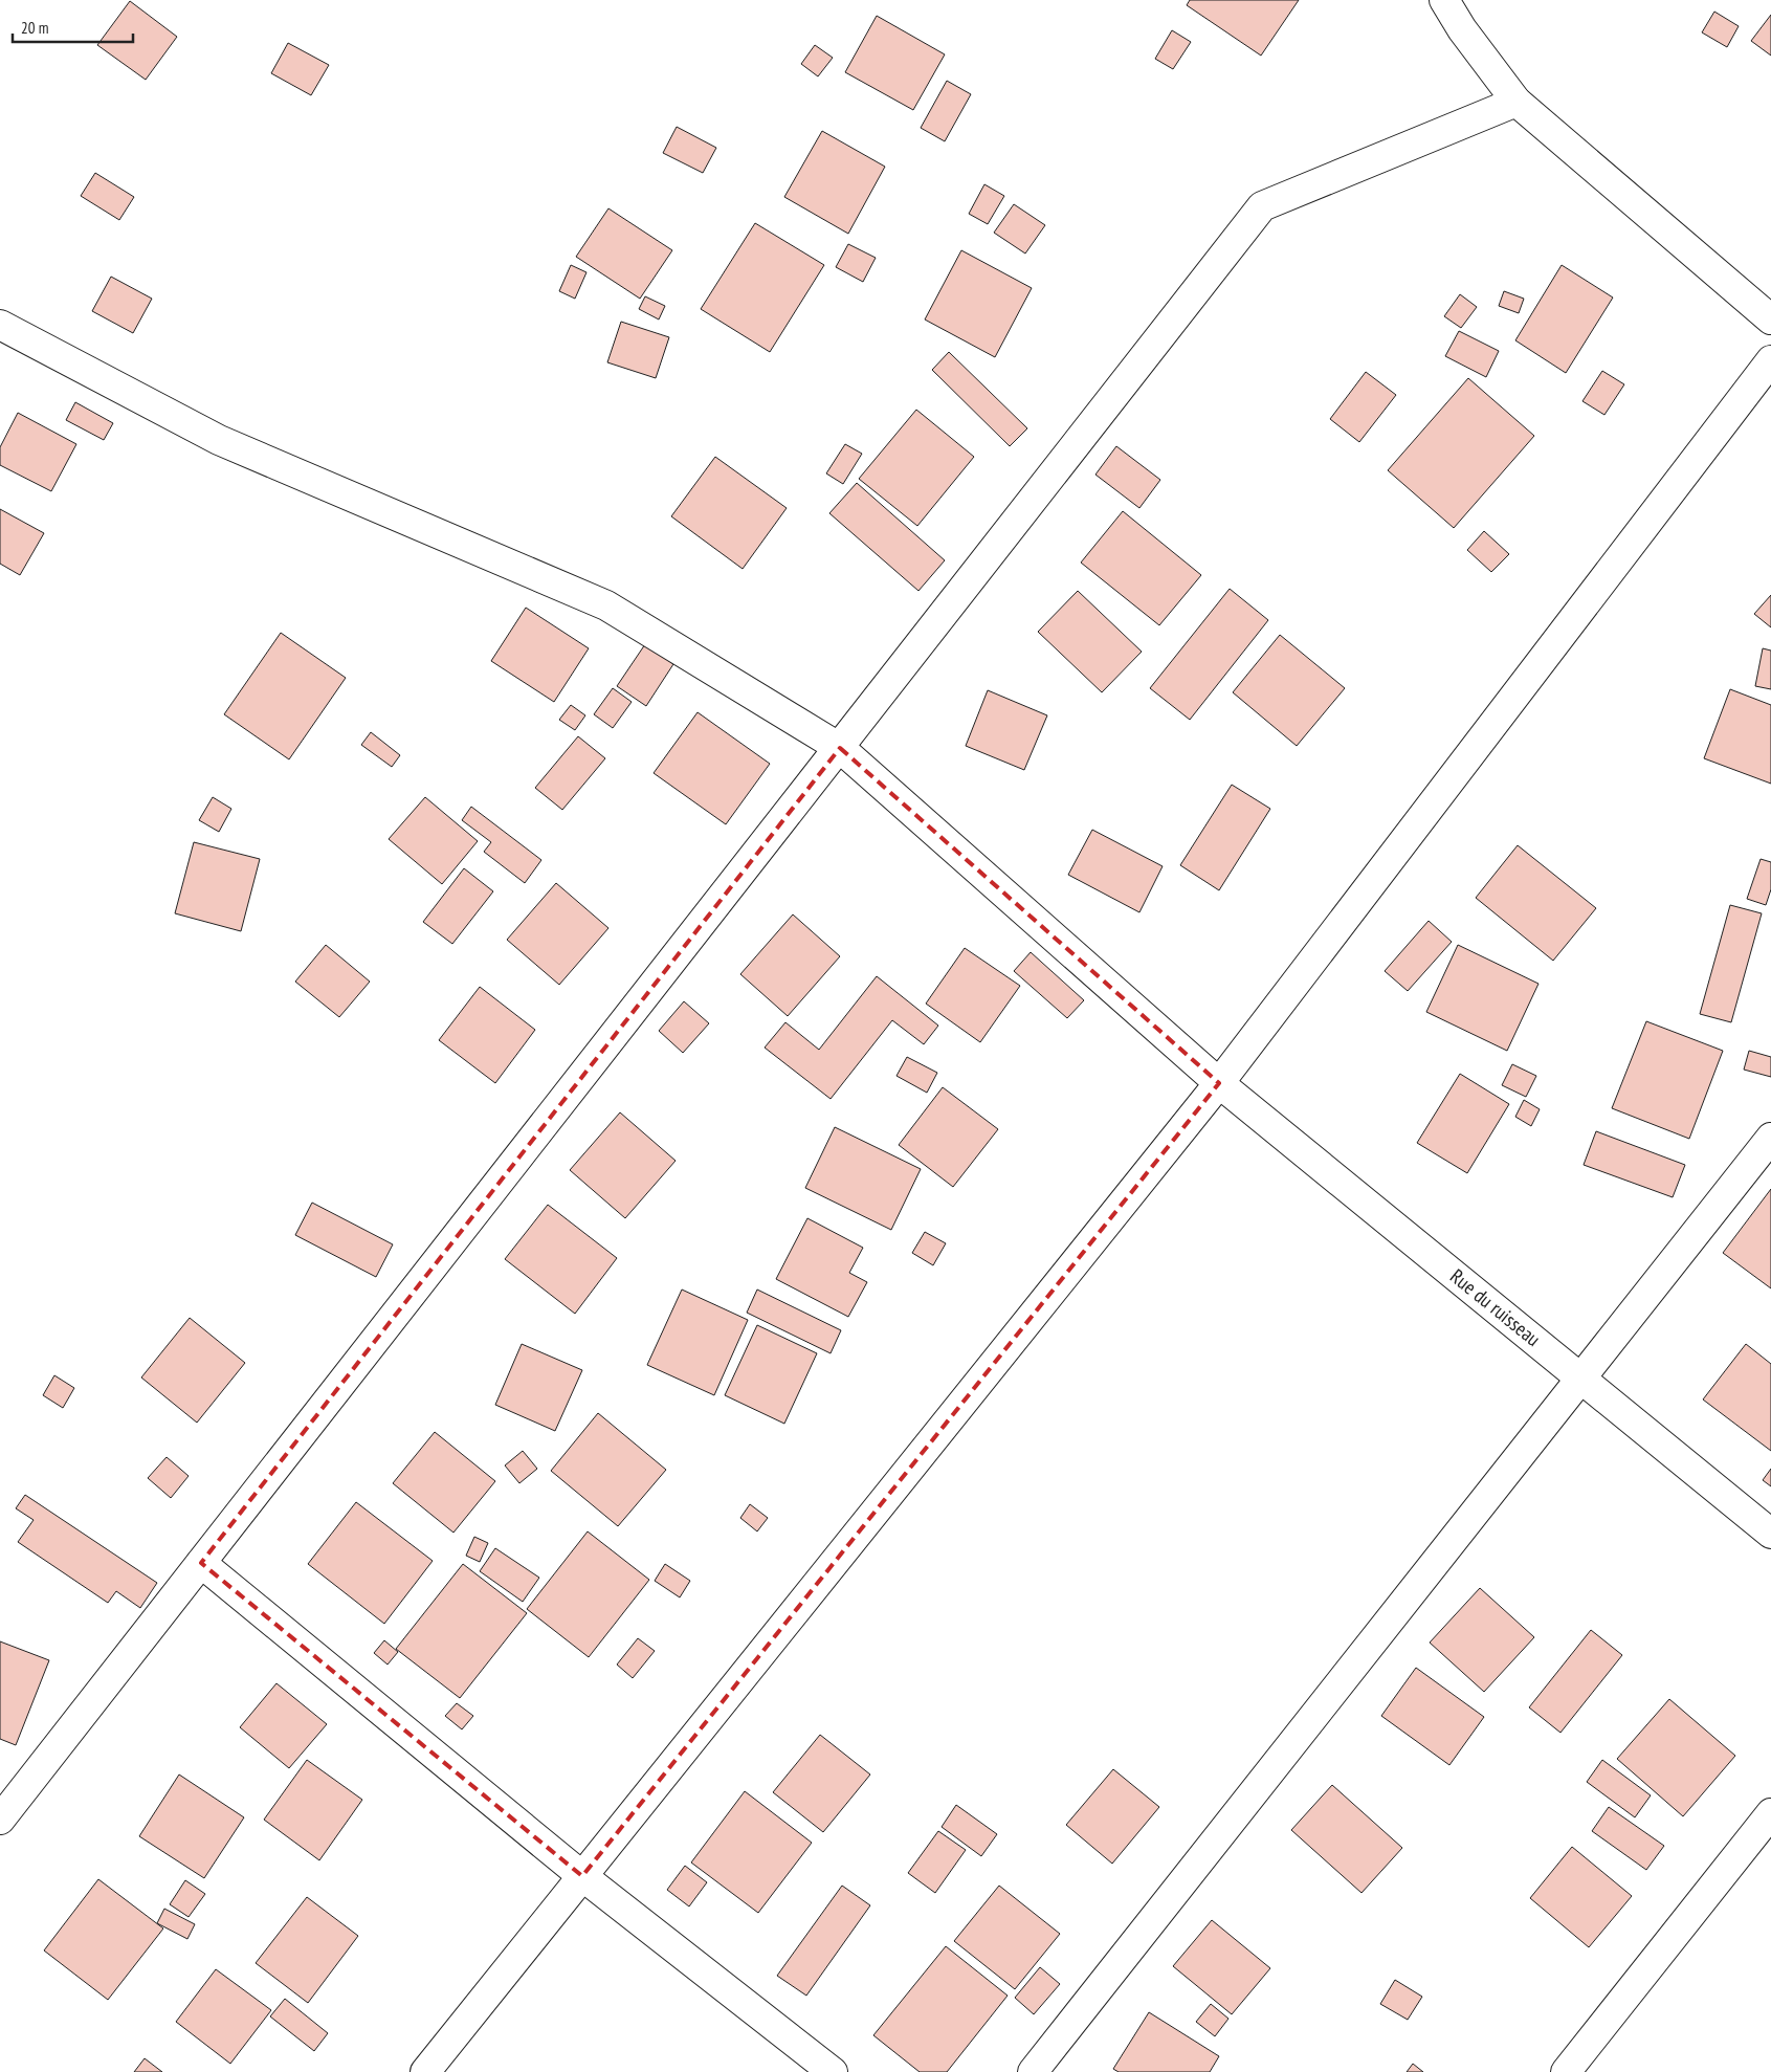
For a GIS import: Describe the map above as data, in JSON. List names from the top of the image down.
{
  "streets": {
    "street": ["Rue du ruisseau"]
  },
  "scale_bar": "20 m"
}
